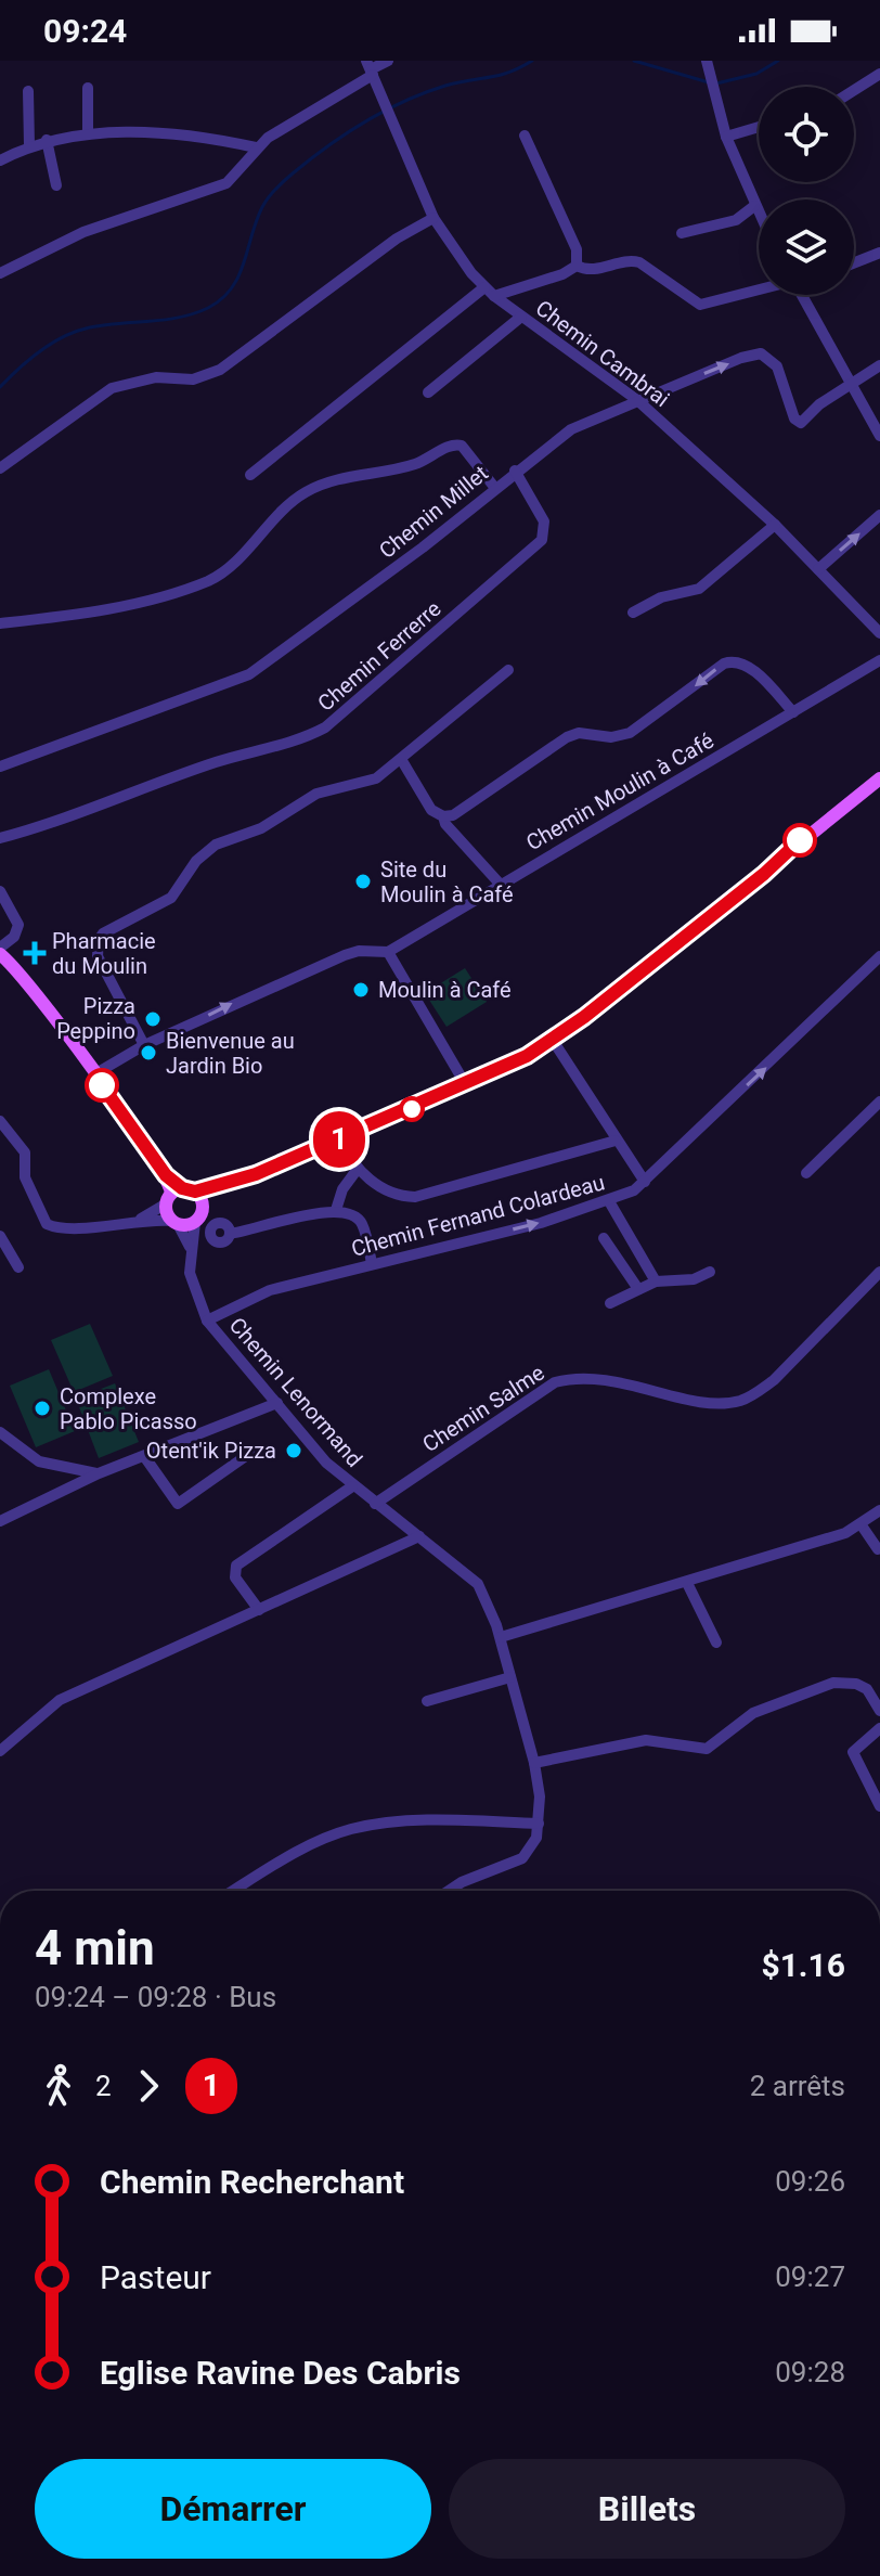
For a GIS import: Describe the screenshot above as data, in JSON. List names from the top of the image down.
{
  "streets": {
    "street": [
      "Chemin Cambrai",
      "Chemin Millet",
      "Chemin Ferrerre",
      "Chemin Moulin à Café",
      "Chemin Fernand Colardeau",
      "Chemin Lenormand",
      "Chemin Salme"
    ]
  },
  "crossings": [
    ["Chemin Cambrai", "Chemin Millet"],
    ["Chemin Millet", "Chemin Ferrerre"],
    ["Chemin Fernand Colardeau", "Chemin Lenormand"],
    ["Chemin Lenormand", "Chemin Salme"]
  ],
  "one_way": ["Chemin Fernand Colardeau"],
  "places": {
    "other": [
      "Site du Moulin à Café",
      "Moulin à Café",
      "Pizza Peppino",
      "Bienvenue au Jardin Bio",
      "Complexe Pablo Picasso",
      "Otent'ik Pizza"
    ],
    "health": ["Pharmacie du Moulin"]
  },
  "lines": ["bus line 1"],
  "page": {
    "status": "09:24",
    "on_map": "1",
    "heading": ["4 min", "09:24 – 09:28 · Bus", "$1.16"],
    "legs": ["2", "1", "2 arrêts"],
    "list": [
      {
        "name": "Chemin Recherchant",
        "value": "09:26"
      },
      {
        "name": "Pasteur",
        "value": "09:27"
      },
      {
        "name": "Eglise Ravine Des Cabris",
        "value": "09:28"
      }
    ],
    "buttons": ["Démarrer", "Billets"]
  }
}
